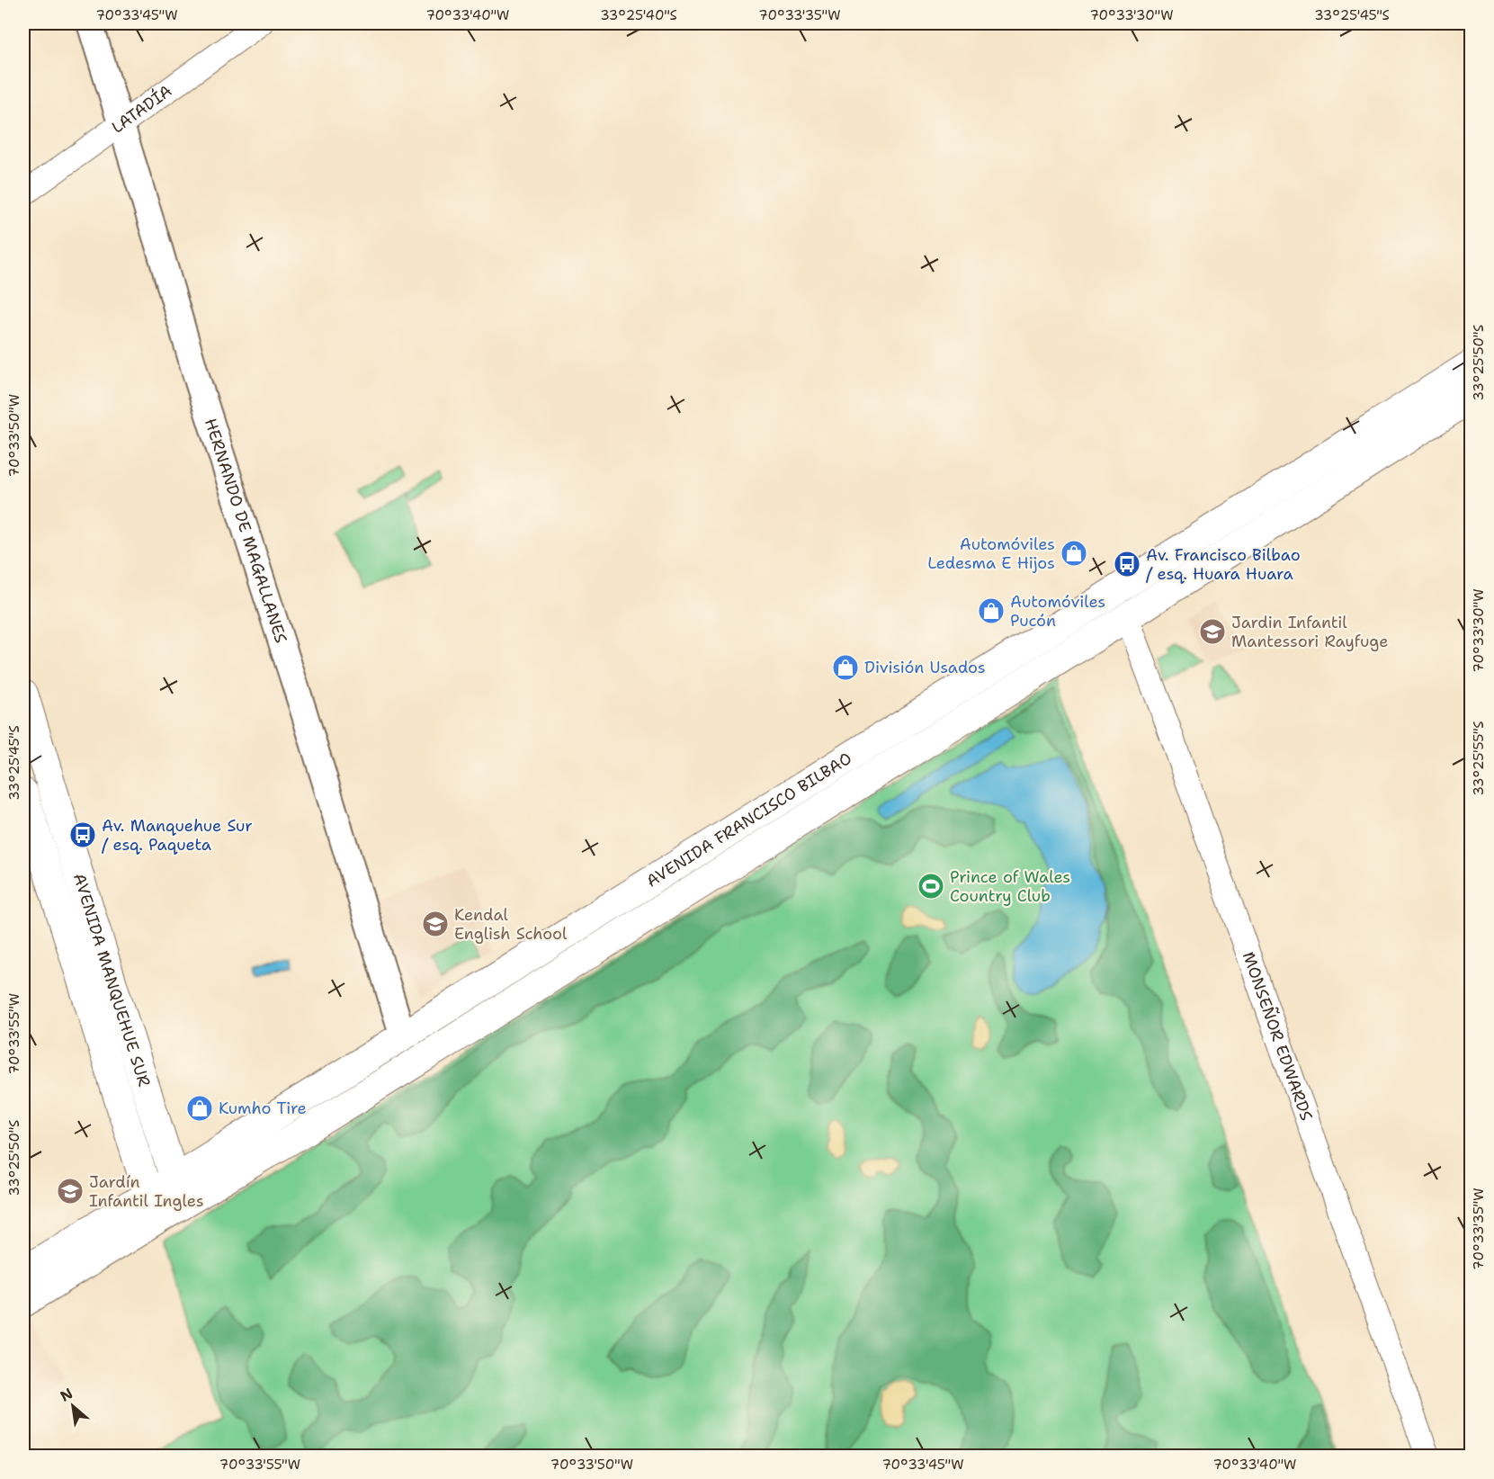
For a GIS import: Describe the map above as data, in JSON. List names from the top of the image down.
{
  "streets": {
    "main road": ["HERNANDO DE MAGALLANES", "AVENIDA FRANCISCO BILBAO", "AVENIDA MANQUEHUE SUR"],
    "street": ["LATADÍA", "MONSEÑOR EDWARDS"]
  },
  "crossings": [
    ["LATADÍA", "HERNANDO DE MAGALLANES"],
    ["HERNANDO DE MAGALLANES", "AVENIDA FRANCISCO BILBAO"],
    ["AVENIDA FRANCISCO BILBAO", "AVENIDA MANQUEHUE SUR"],
    ["AVENIDA FRANCISCO BILBAO", "MONSEÑOR EDWARDS"]
  ],
  "places": {
    "shop": [
      "Automóviles Ledesma E Hijos",
      "Automóviles Pucón",
      "División Usados",
      "Kumho Tire"
    ],
    "bus stop": ["Av. Francisco Bilbao / esq. Huara Huara", "Av. Manquehue Sur / esq. Paqueta"],
    "school or university": ["Jardin Infantil Mantessori Rayfuge", "Kendal English School", "Jardín Infantil Ingles"],
    "sports": ["Prince of Wales Country Club"]
  },
  "north": "top left",
  "coordinates": [
    "70°33'45\"W",
    "70°33'40\"W",
    "33°25'40\"S",
    "70°33'35\"W",
    "70°33'30\"W",
    "33°25'45\"S",
    "33°25'50\"S",
    "70°33'50\"W",
    "33°25'55\"S",
    "70°33'55\"W"
  ]
}
